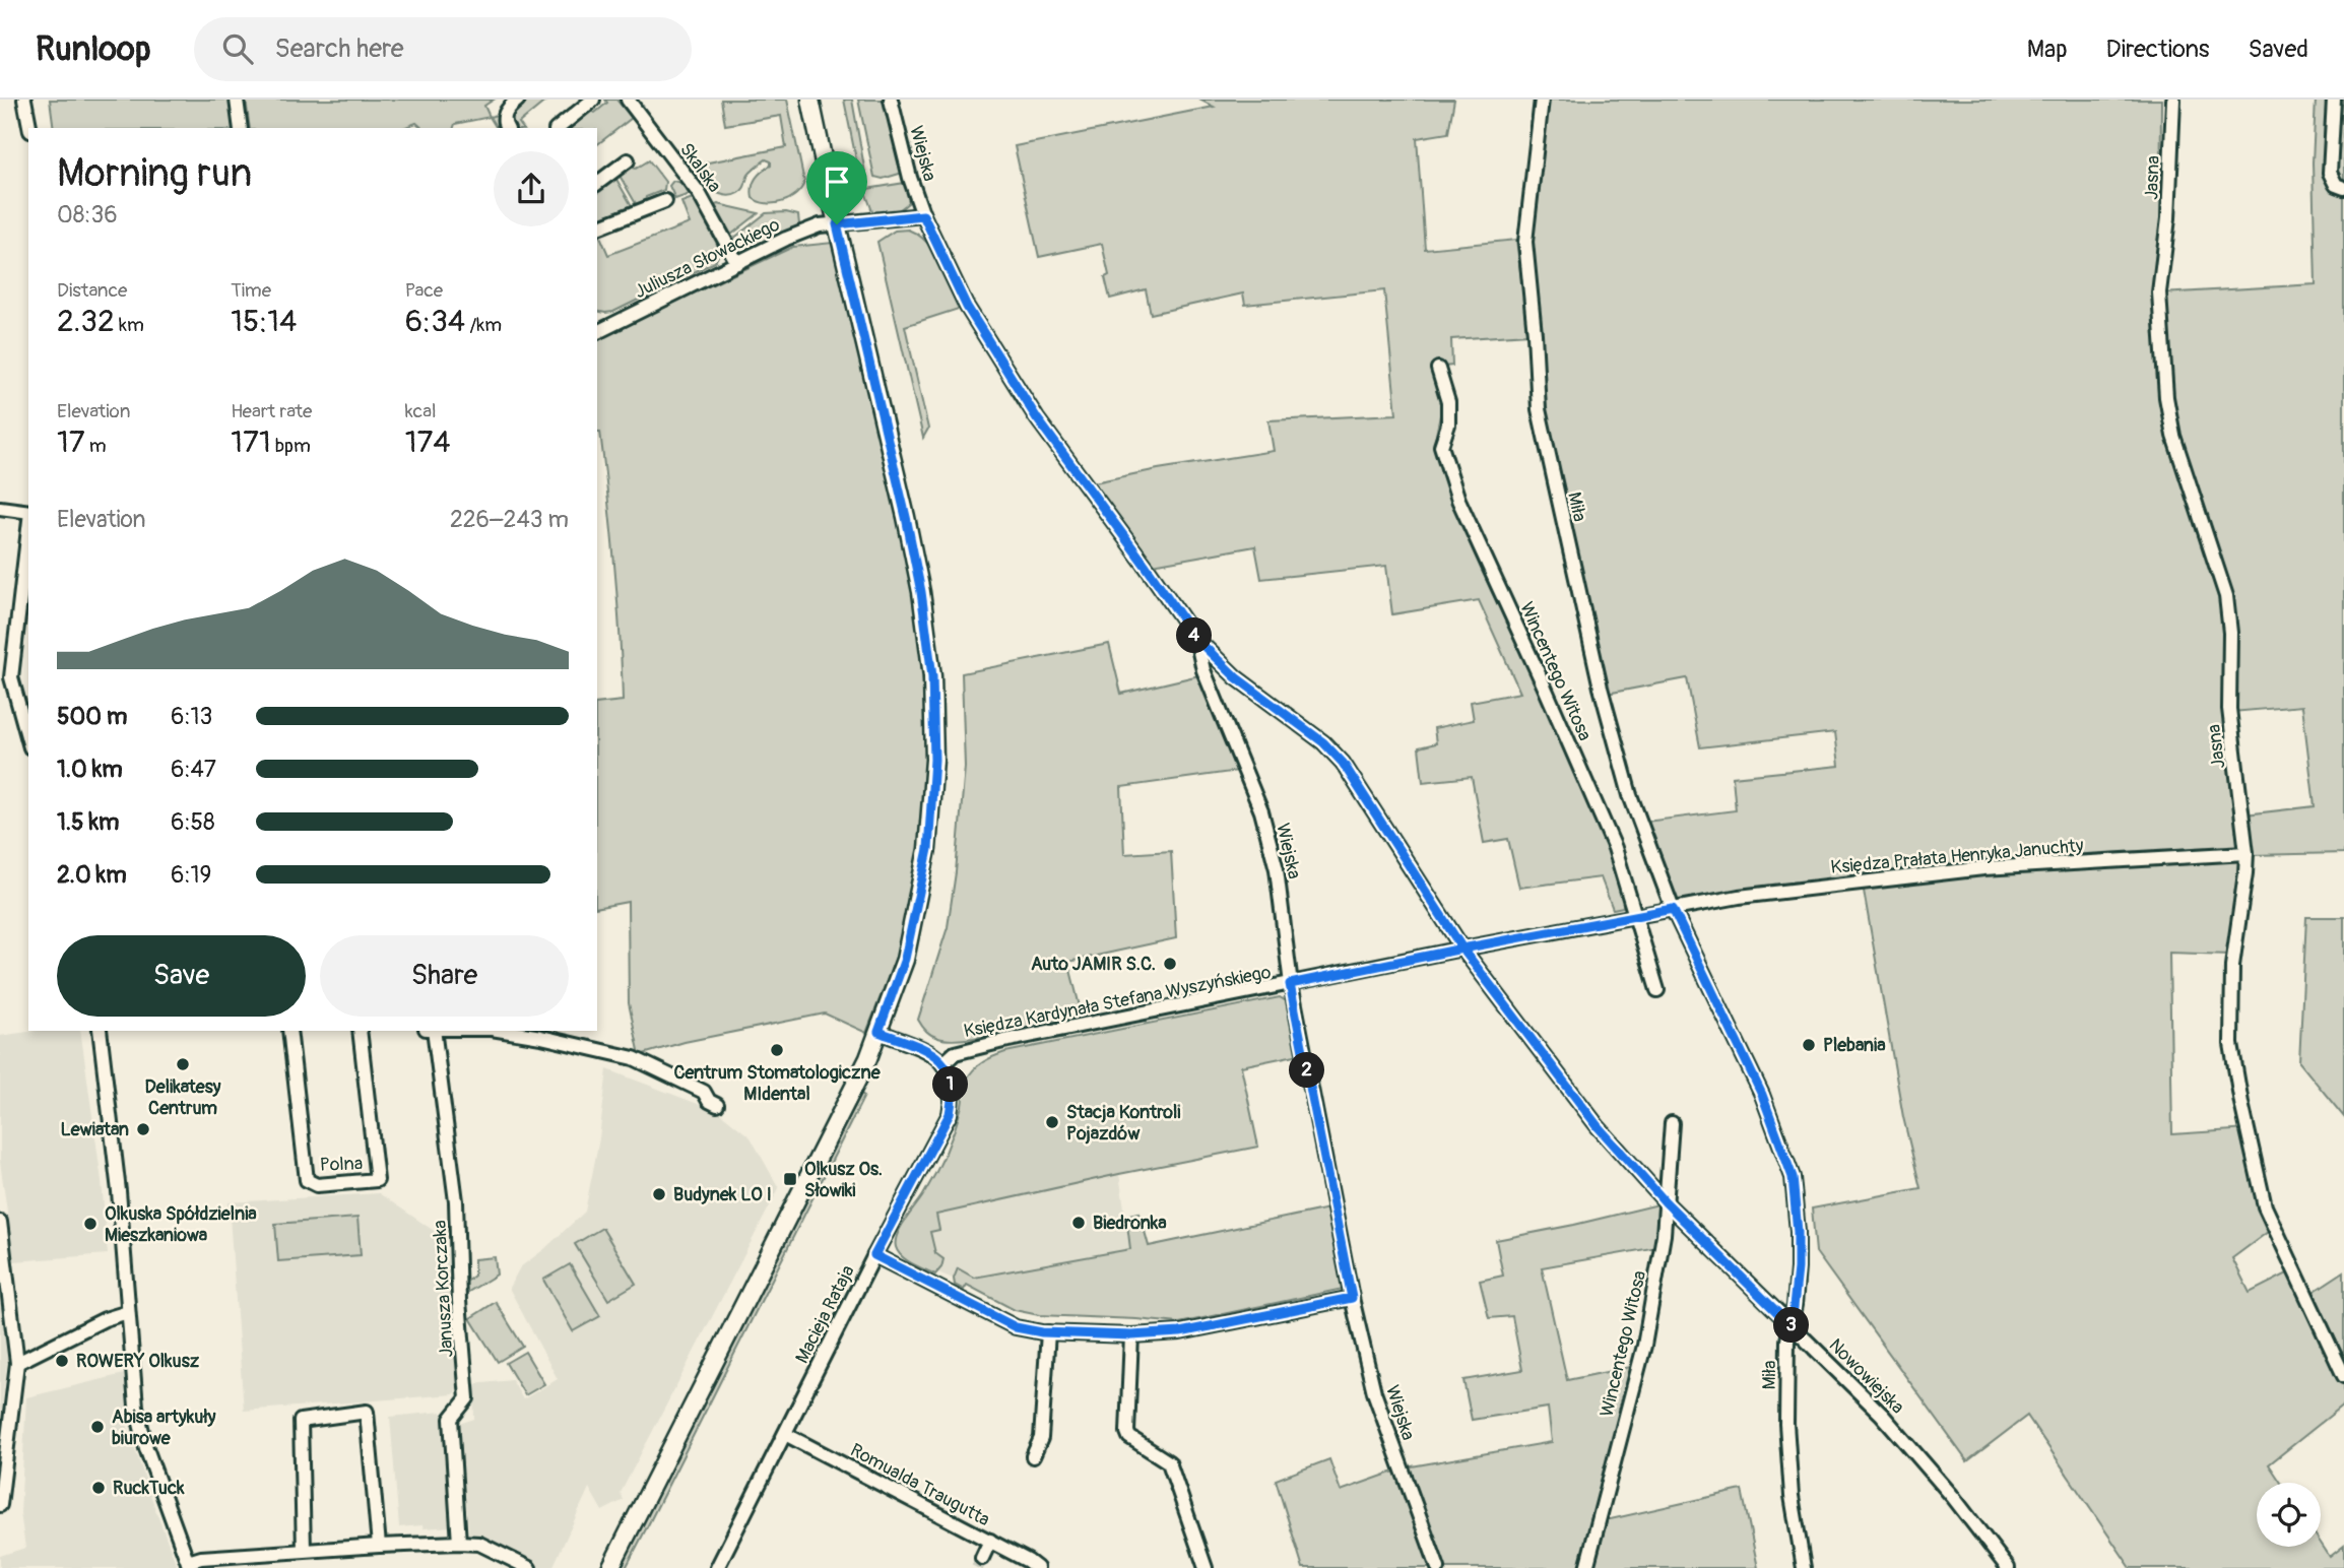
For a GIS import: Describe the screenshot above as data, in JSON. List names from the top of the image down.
{
  "streets": {
    "street": [
      "Wiejska",
      "Skalska",
      "Jasna",
      "Juliusza Słowackiego",
      "Miła",
      "Wincentego Witosa",
      "Księdza Prałata Henryka Januchty",
      "Księdza Kardynała Stefana Wyszyńskiego",
      "Polna",
      "Janusza Korczaka",
      "Macieja Rataja",
      "Nowowiejska",
      "Romualda Traugutta"
    ]
  },
  "crossings": [
    ["Wiejska", "Juliusza Słowackiego"],
    ["Wiejska", "Księdza Kardynała Stefana Wyszyńskiego"],
    ["Wiejska", "Nowowiejska"],
    ["Skalska", "Juliusza Słowackiego"],
    ["Jasna", "Księdza Prałata Henryka Januchty"],
    ["Miła", "Księdza Prałata Henryka Januchty"],
    ["Miła", "Nowowiejska"],
    ["Wincentego Witosa", "Księdza Kardynała Stefana Wyszyńskiego"],
    ["Wincentego Witosa", "Nowowiejska"],
    ["Księdza Kardynała Stefana Wyszyńskiego", "Macieja Rataja"],
    ["Księdza Kardynała Stefana Wyszyńskiego", "Nowowiejska"],
    ["Macieja Rataja", "Romualda Traugutta"]
  ],
  "places": {
    "other": [
      "Auto JAMIR S.C.",
      "Plebania",
      "Centrum Stomatologiczne MIdental",
      "Delikatesy Centrum",
      "Stacja Kontroli Pojazdów",
      "Lewiatan",
      "Budynek LO I",
      "Biedronka",
      "Olkuska Spółdzielnia Mieszkaniowa",
      "ROWERY Olkusz",
      "Abisa artykuły biurowe",
      "RuckTuck"
    ],
    "transit": ["Olkusz Os. Słowiki"]
  },
  "page": {
    "header": "Runloop",
    "search": "Search here",
    "nav": ["Map", "Directions", "Saved"],
    "heading": ["Morning run", "08:36"],
    "stats": [
      ["Distance", "2.32 km"],
      ["Time", "15:14"],
      ["Pace", "6:34 /km"],
      ["Elevation", "17 m"],
      ["Heart rate", "171 bpm"],
      ["kcal", "174"]
    ],
    "chart": ["Elevation", "226–243 m"],
    "pins": [
      "4",
      "2",
      "1",
      "3"
    ],
    "list": [
      {
        "name": "500 m",
        "note": "6:13"
      },
      {
        "name": "1.0 km",
        "note": "6:47"
      },
      {
        "name": "1.5 km",
        "note": "6:58"
      },
      {
        "name": "2.0 km",
        "note": "6:19"
      }
    ],
    "buttons": ["Save", "Share"]
  }
}
